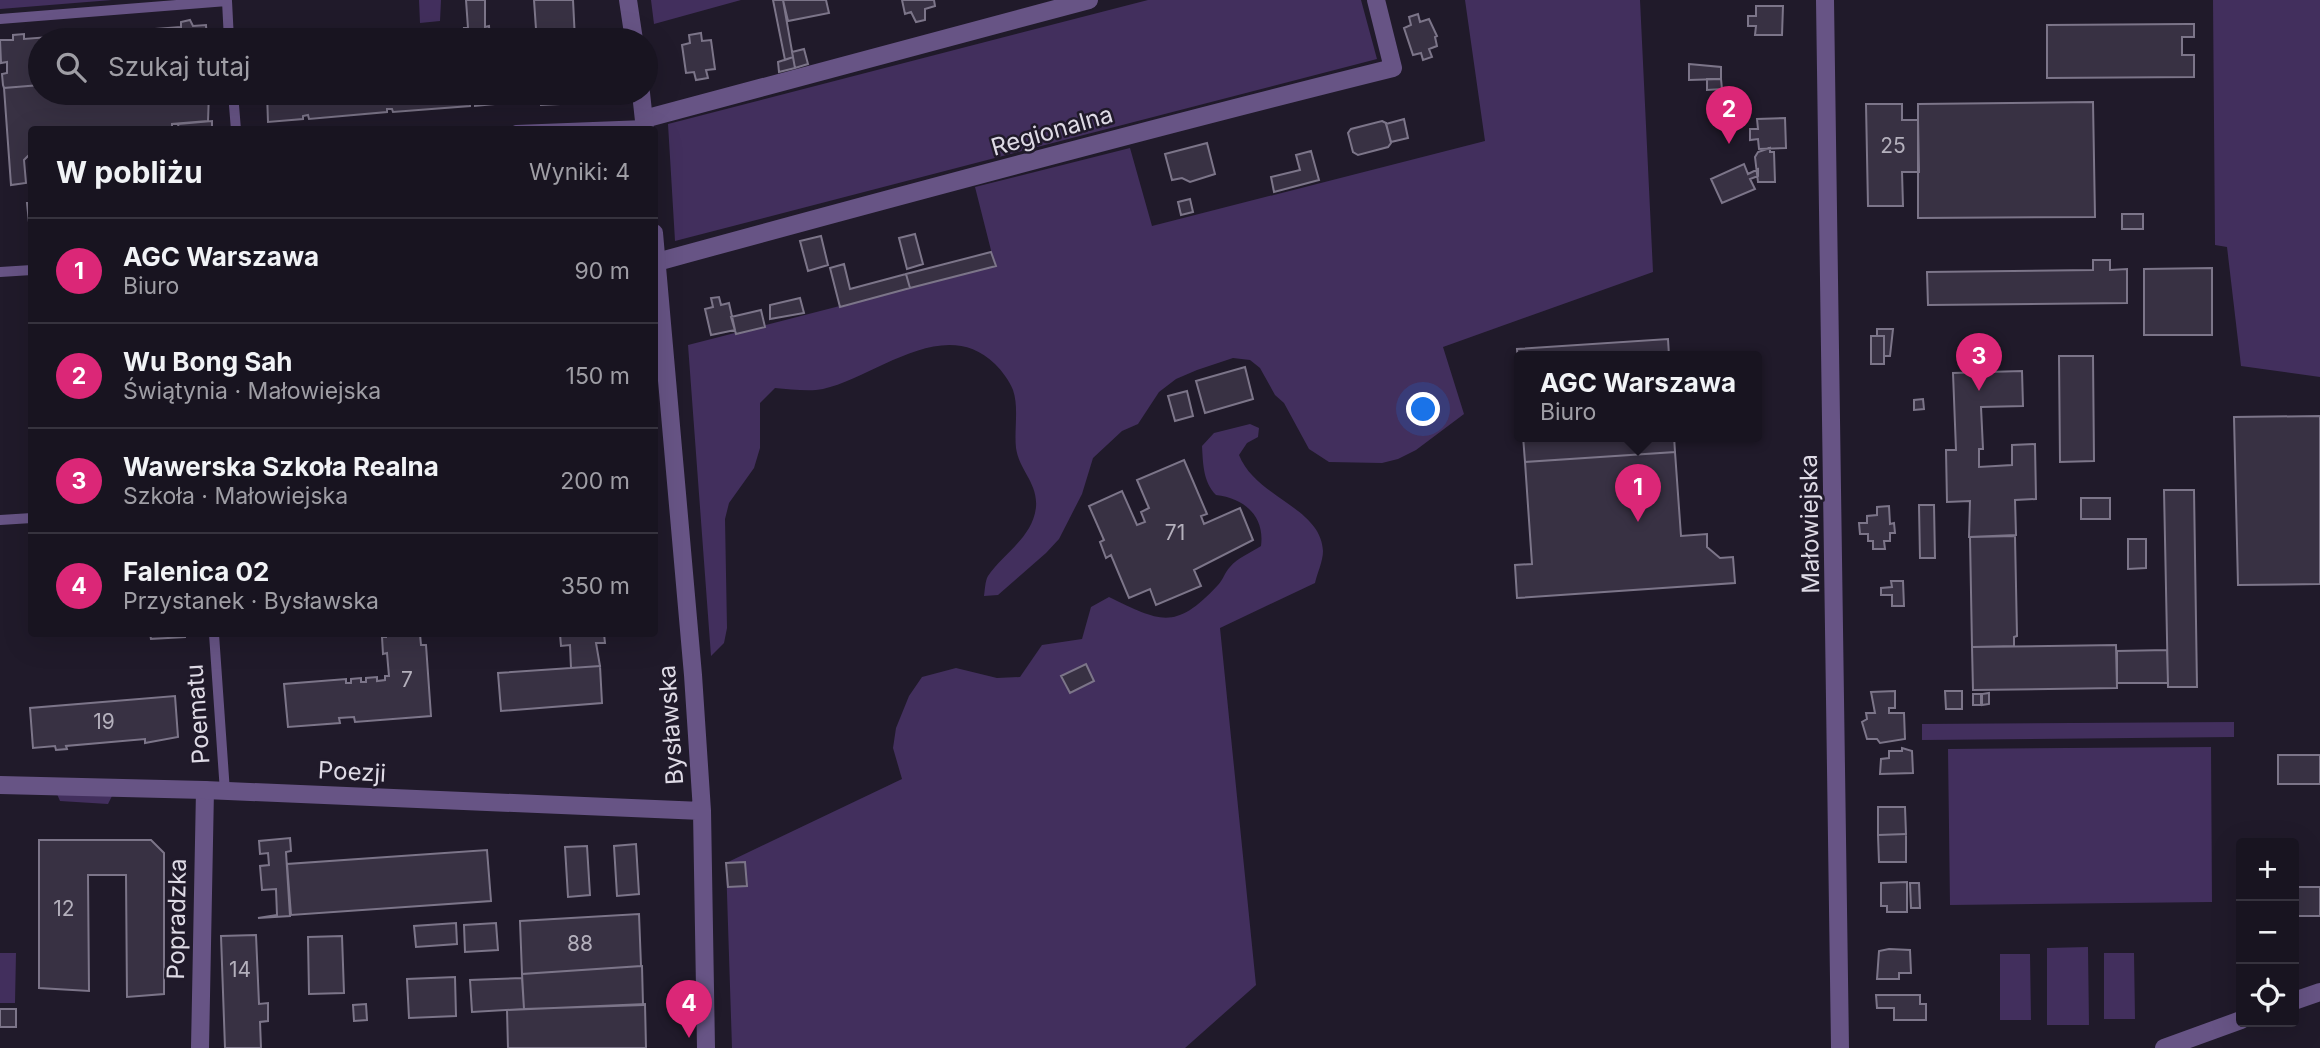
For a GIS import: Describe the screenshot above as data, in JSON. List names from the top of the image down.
{
  "streets": {
    "street": [
      "Regionalna",
      "Małowiejska",
      "Bysławska",
      "Poezji",
      "Popradzka"
    ],
    "lane": ["Poematu"]
  },
  "crossings": [
    ["Poematu", "Poezji"],
    ["Bysławska", "Poezji"],
    ["Poezji", "Popradzka"]
  ],
  "house_numbers": [
    "25",
    "71",
    "7",
    "19",
    "12",
    "88",
    "14"
  ],
  "page": {
    "search": "Szukaj tutaj",
    "pins": [
      "2",
      "3",
      "1",
      "4"
    ],
    "heading": ["W pobliżu", "Wyniki: 4"],
    "list": [
      {
        "mark": "1",
        "name": "AGC Warszawa",
        "note": "Biuro",
        "value": "90 m"
      },
      {
        "mark": "2",
        "name": "Wu Bong Sah",
        "note": "Świątynia · Małowiejska",
        "value": "150 m"
      },
      {
        "mark": "3",
        "name": "Wawerska Szkoła Realna",
        "note": "Szkoła · Małowiejska",
        "value": "200 m"
      },
      {
        "mark": "4",
        "name": "Falenica 02",
        "note": "Przystanek · Bysławska",
        "value": "350 m"
      }
    ],
    "popup": ["AGC Warszawa", "Biuro"],
    "map_buttons": ["+", "−"]
  }
}
